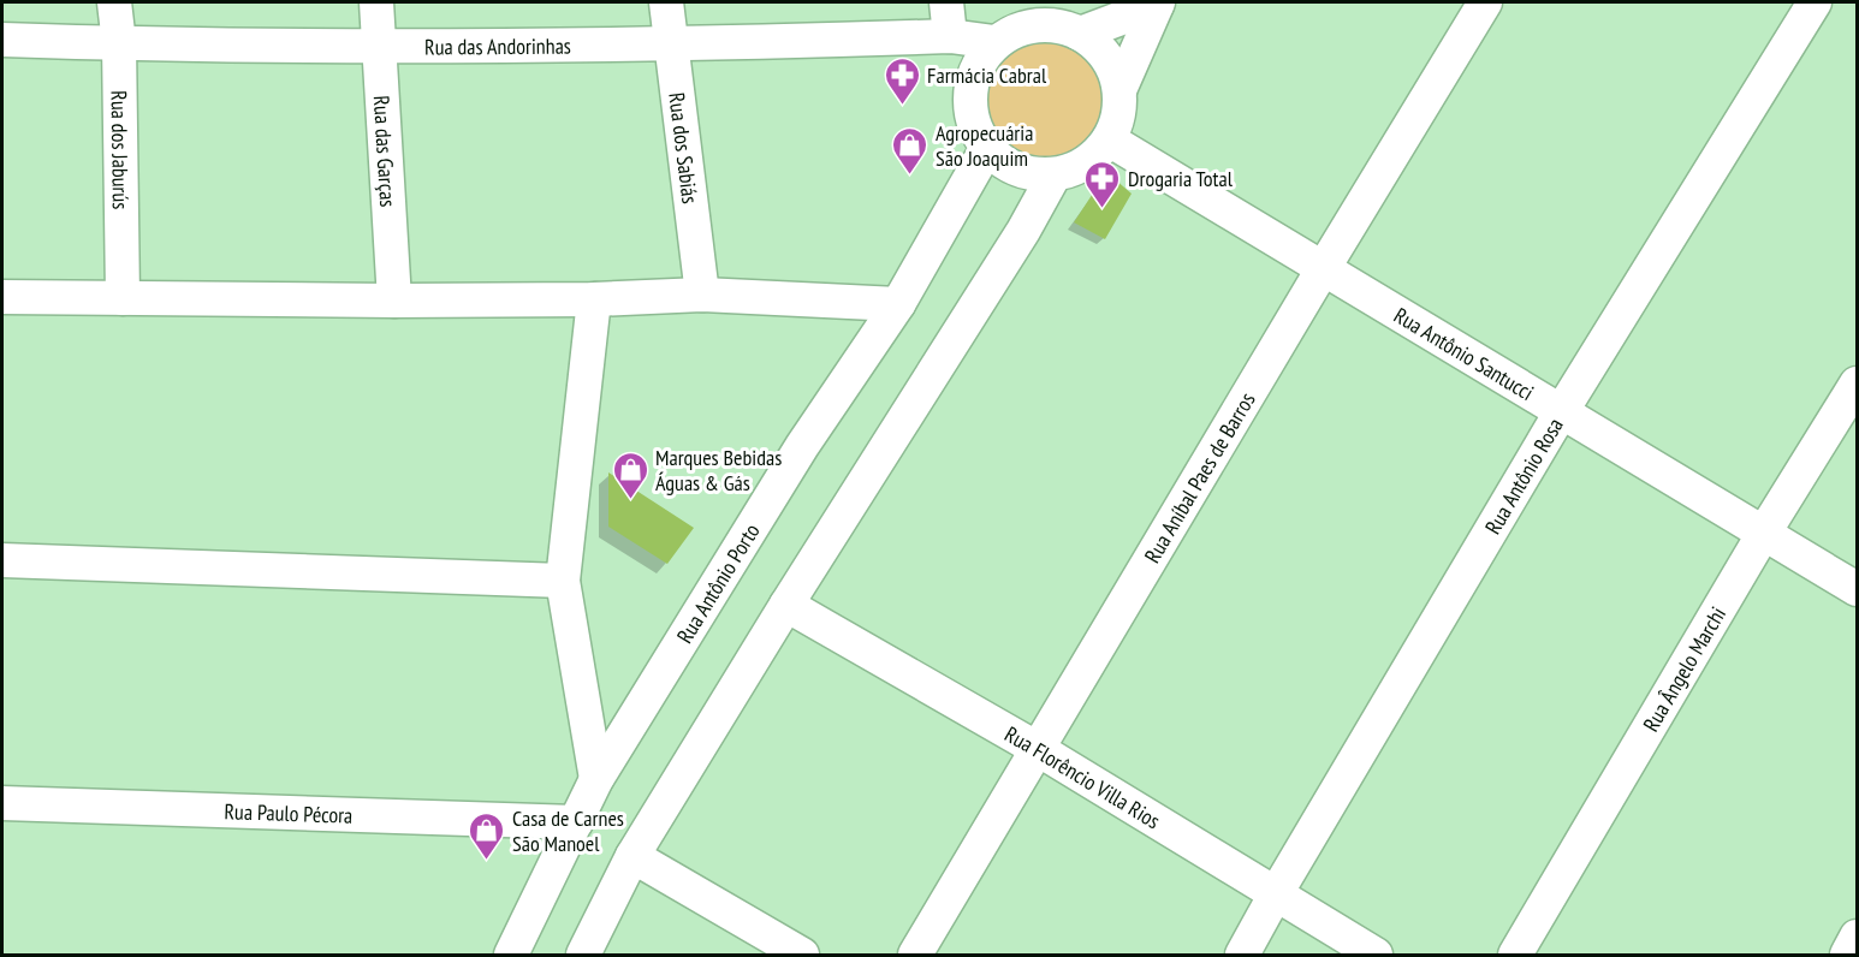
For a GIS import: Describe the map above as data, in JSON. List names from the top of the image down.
{
  "streets": {
    "street": [
      "Rua das Andorinhas",
      "Rua dos Sabiás",
      "Rua dos Jaburús",
      "Rua das Garças",
      "Rua Antônio Santucci",
      "Rua Antônio Rosa",
      "Rua Aníbal Paes de Barros",
      "Rua Antônio Porto",
      "Rua Ângelo Marchi",
      "Rua Florêncio Villa Rios",
      "Rua Paulo Pécora"
    ]
  },
  "crossings": [
    ["Rua das Andorinhas", "Rua dos Sabiás"],
    ["Rua das Andorinhas", "Rua dos Jaburús"],
    ["Rua das Andorinhas", "Rua das Garças"],
    ["Rua das Andorinhas", "Rua Antônio Santucci"],
    ["Rua das Andorinhas", "Rua Antônio Porto"],
    ["Rua Antônio Santucci", "Rua Antônio Rosa"],
    ["Rua Antônio Santucci", "Rua Aníbal Paes de Barros"],
    ["Rua Antônio Santucci", "Rua Antônio Porto"],
    ["Rua Antônio Santucci", "Rua Ângelo Marchi"],
    ["Rua Antônio Rosa", "Rua Florêncio Villa Rios"],
    ["Rua Aníbal Paes de Barros", "Rua Florêncio Villa Rios"],
    ["Rua Antônio Porto", "Rua Paulo Pécora"]
  ],
  "places": {
    "pharmacy": ["Farmácia Cabral", "Drogaria Total"],
    "shop": ["Agropecuária São Joaquim", "Marques Bebidas Águas & Gás", "Casa de Carnes São Manoel"]
  }
}
